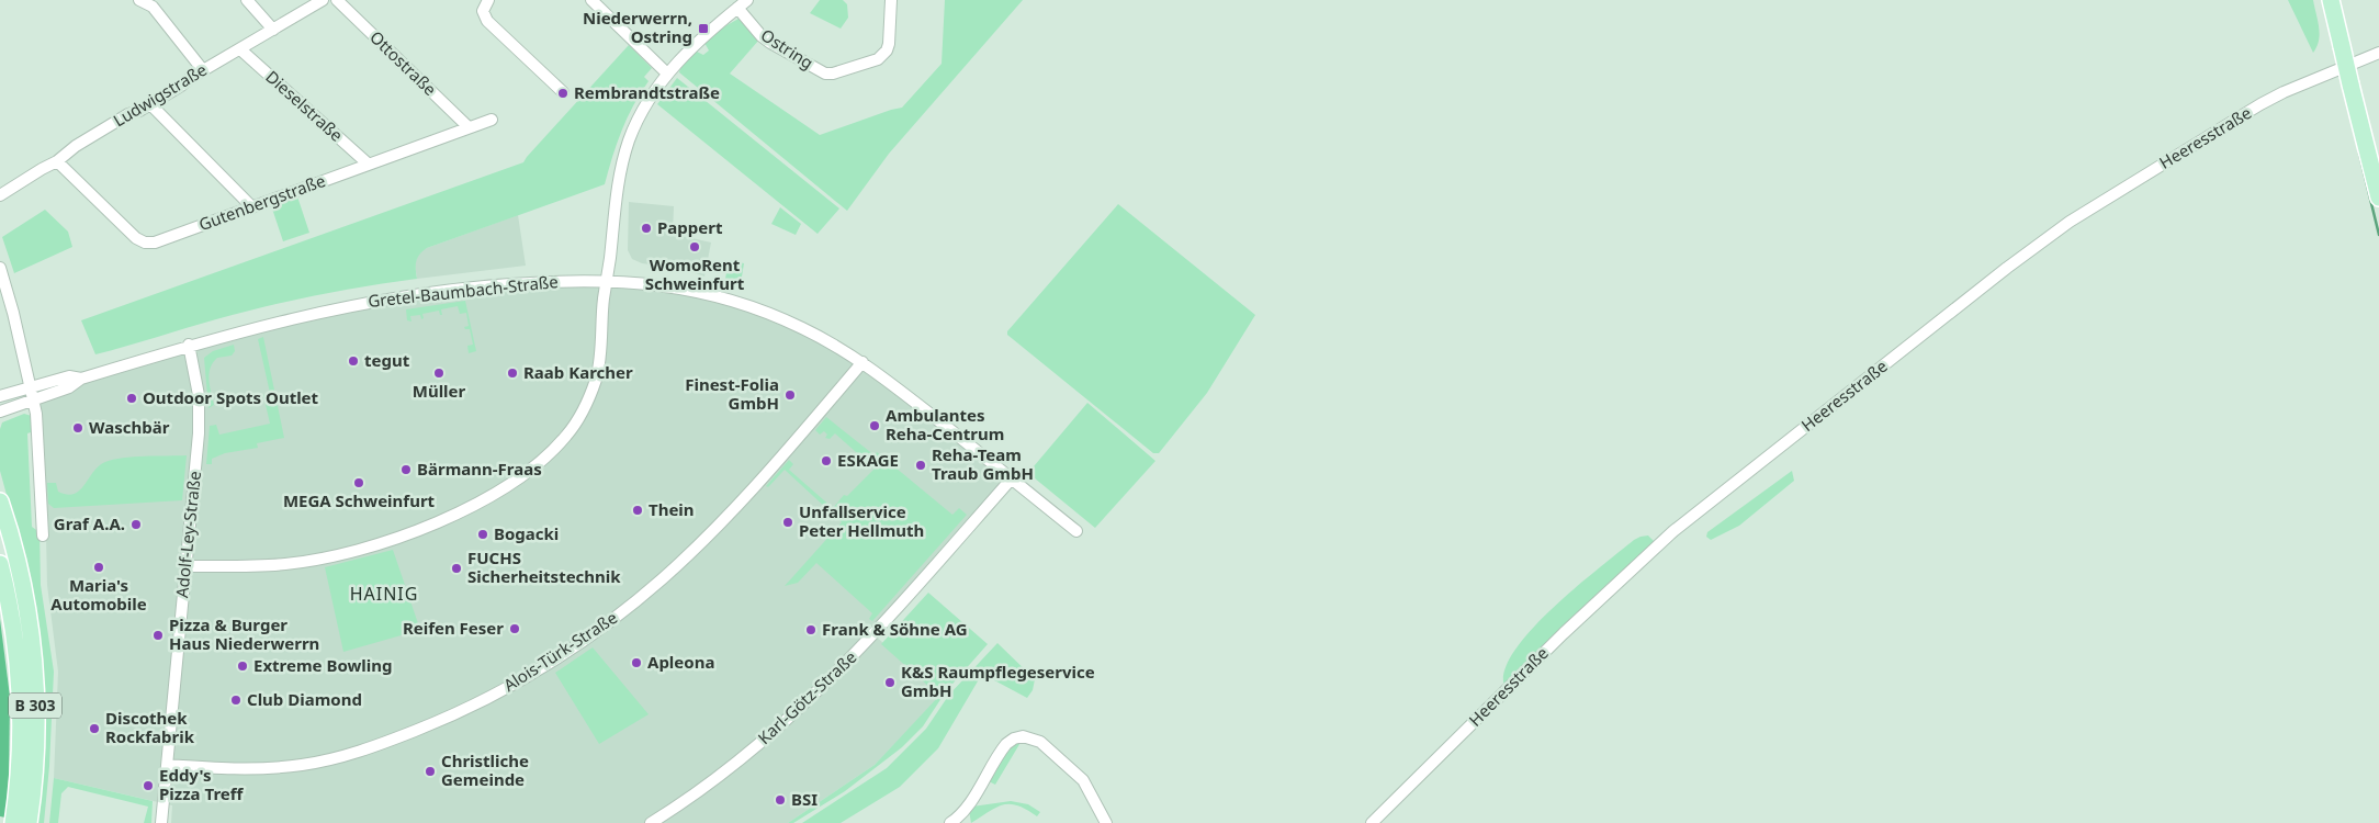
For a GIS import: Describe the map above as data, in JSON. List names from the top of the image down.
{
  "streets": {
    "main road": ["B 303"],
    "street": [
      "Ostring",
      "Ottostraße",
      "Ludwigstraße",
      "Dieselstraße",
      "Heeresstraße",
      "Gutenbergstraße",
      "Gretel-Baumbach-Straße",
      "Adolf-Ley-Straße",
      "Alois-Türk-Straße",
      "Karl-Götz-Straße"
    ]
  },
  "crossings": [
    ["Ottostraße", "Gutenbergstraße"],
    ["Ludwigstraße", "Dieselstraße"],
    ["Ludwigstraße", "Gutenbergstraße"],
    ["Dieselstraße", "Gutenbergstraße"],
    ["Gretel-Baumbach-Straße", "Adolf-Ley-Straße"],
    ["Gretel-Baumbach-Straße", "Alois-Türk-Straße"],
    ["Gretel-Baumbach-Straße", "Karl-Götz-Straße"],
    ["Adolf-Ley-Straße", "Alois-Türk-Straße"]
  ],
  "districts": ["HAINIG"],
  "places": {
    "transit": ["Niederwerrn, Ostring"],
    "other": [
      "Rembrandtstraße",
      "Pappert",
      "WomoRent Schweinfurt",
      "tegut",
      "Müller",
      "Raab Karcher",
      "Finest-Folia GmbH",
      "Outdoor Spots Outlet",
      "Ambulantes Reha-Centrum",
      "Waschbär",
      "ESKAGE",
      "Reha-Team Traub GmbH",
      "Bärmann-Fraas",
      "MEGA Schweinfurt",
      "Thein",
      "Unfallservice Peter Hellmuth",
      "Graf A.A.",
      "Bogacki",
      "Maria's Automobile",
      "FUCHS Sicherheitstechnik",
      "Reifen Feser",
      "Frank & Söhne AG",
      "Pizza & Burger Haus Niederwerrn",
      "Apleona",
      "Extreme Bowling",
      "K&S Raumpflegeservice GmbH",
      "Club Diamond",
      "Discothek Rockfabrik",
      "Christliche Gemeinde",
      "Eddy's Pizza Treff",
      "BSI"
    ]
  }
}
